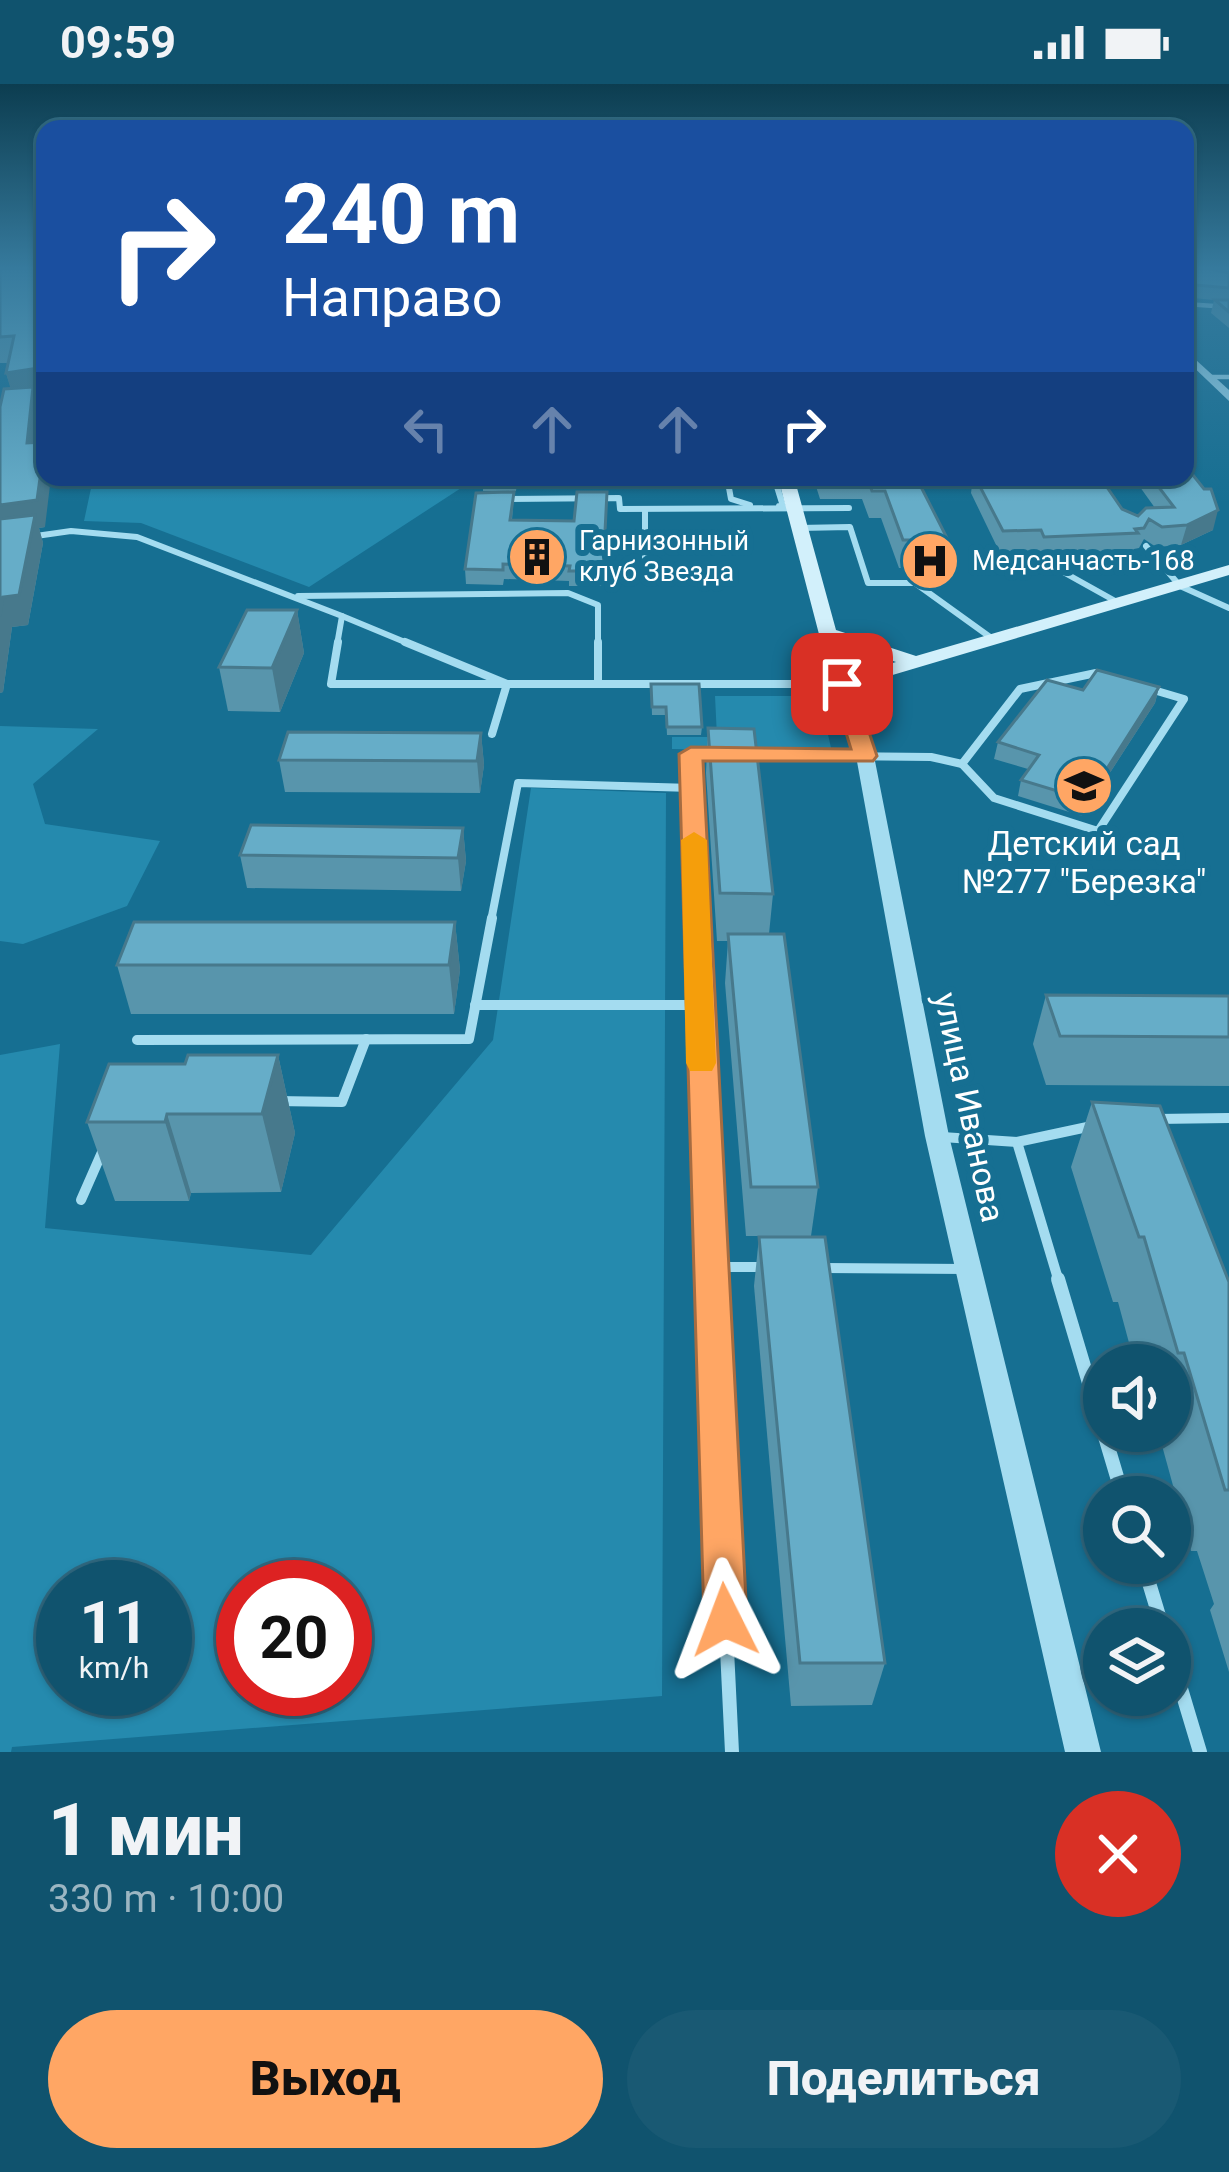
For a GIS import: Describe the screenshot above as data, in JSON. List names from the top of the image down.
{
  "streets": {
    "main road": ["улица Иванова"]
  },
  "places": {
    "building": ["Гарнизонный клуб Звезда"],
    "hospital": ["Медсанчасть-168"],
    "school or university": ["Детский сад №277 \"Березка\""]
  },
  "page": {
    "status": "09:59",
    "turn": ["240 m", "Направо"],
    "speed": "11 km/h",
    "limit": "20",
    "heading": ["1 мин", "330 m · 10:00"],
    "buttons": ["Выход", "Поделиться"]
  }
}
